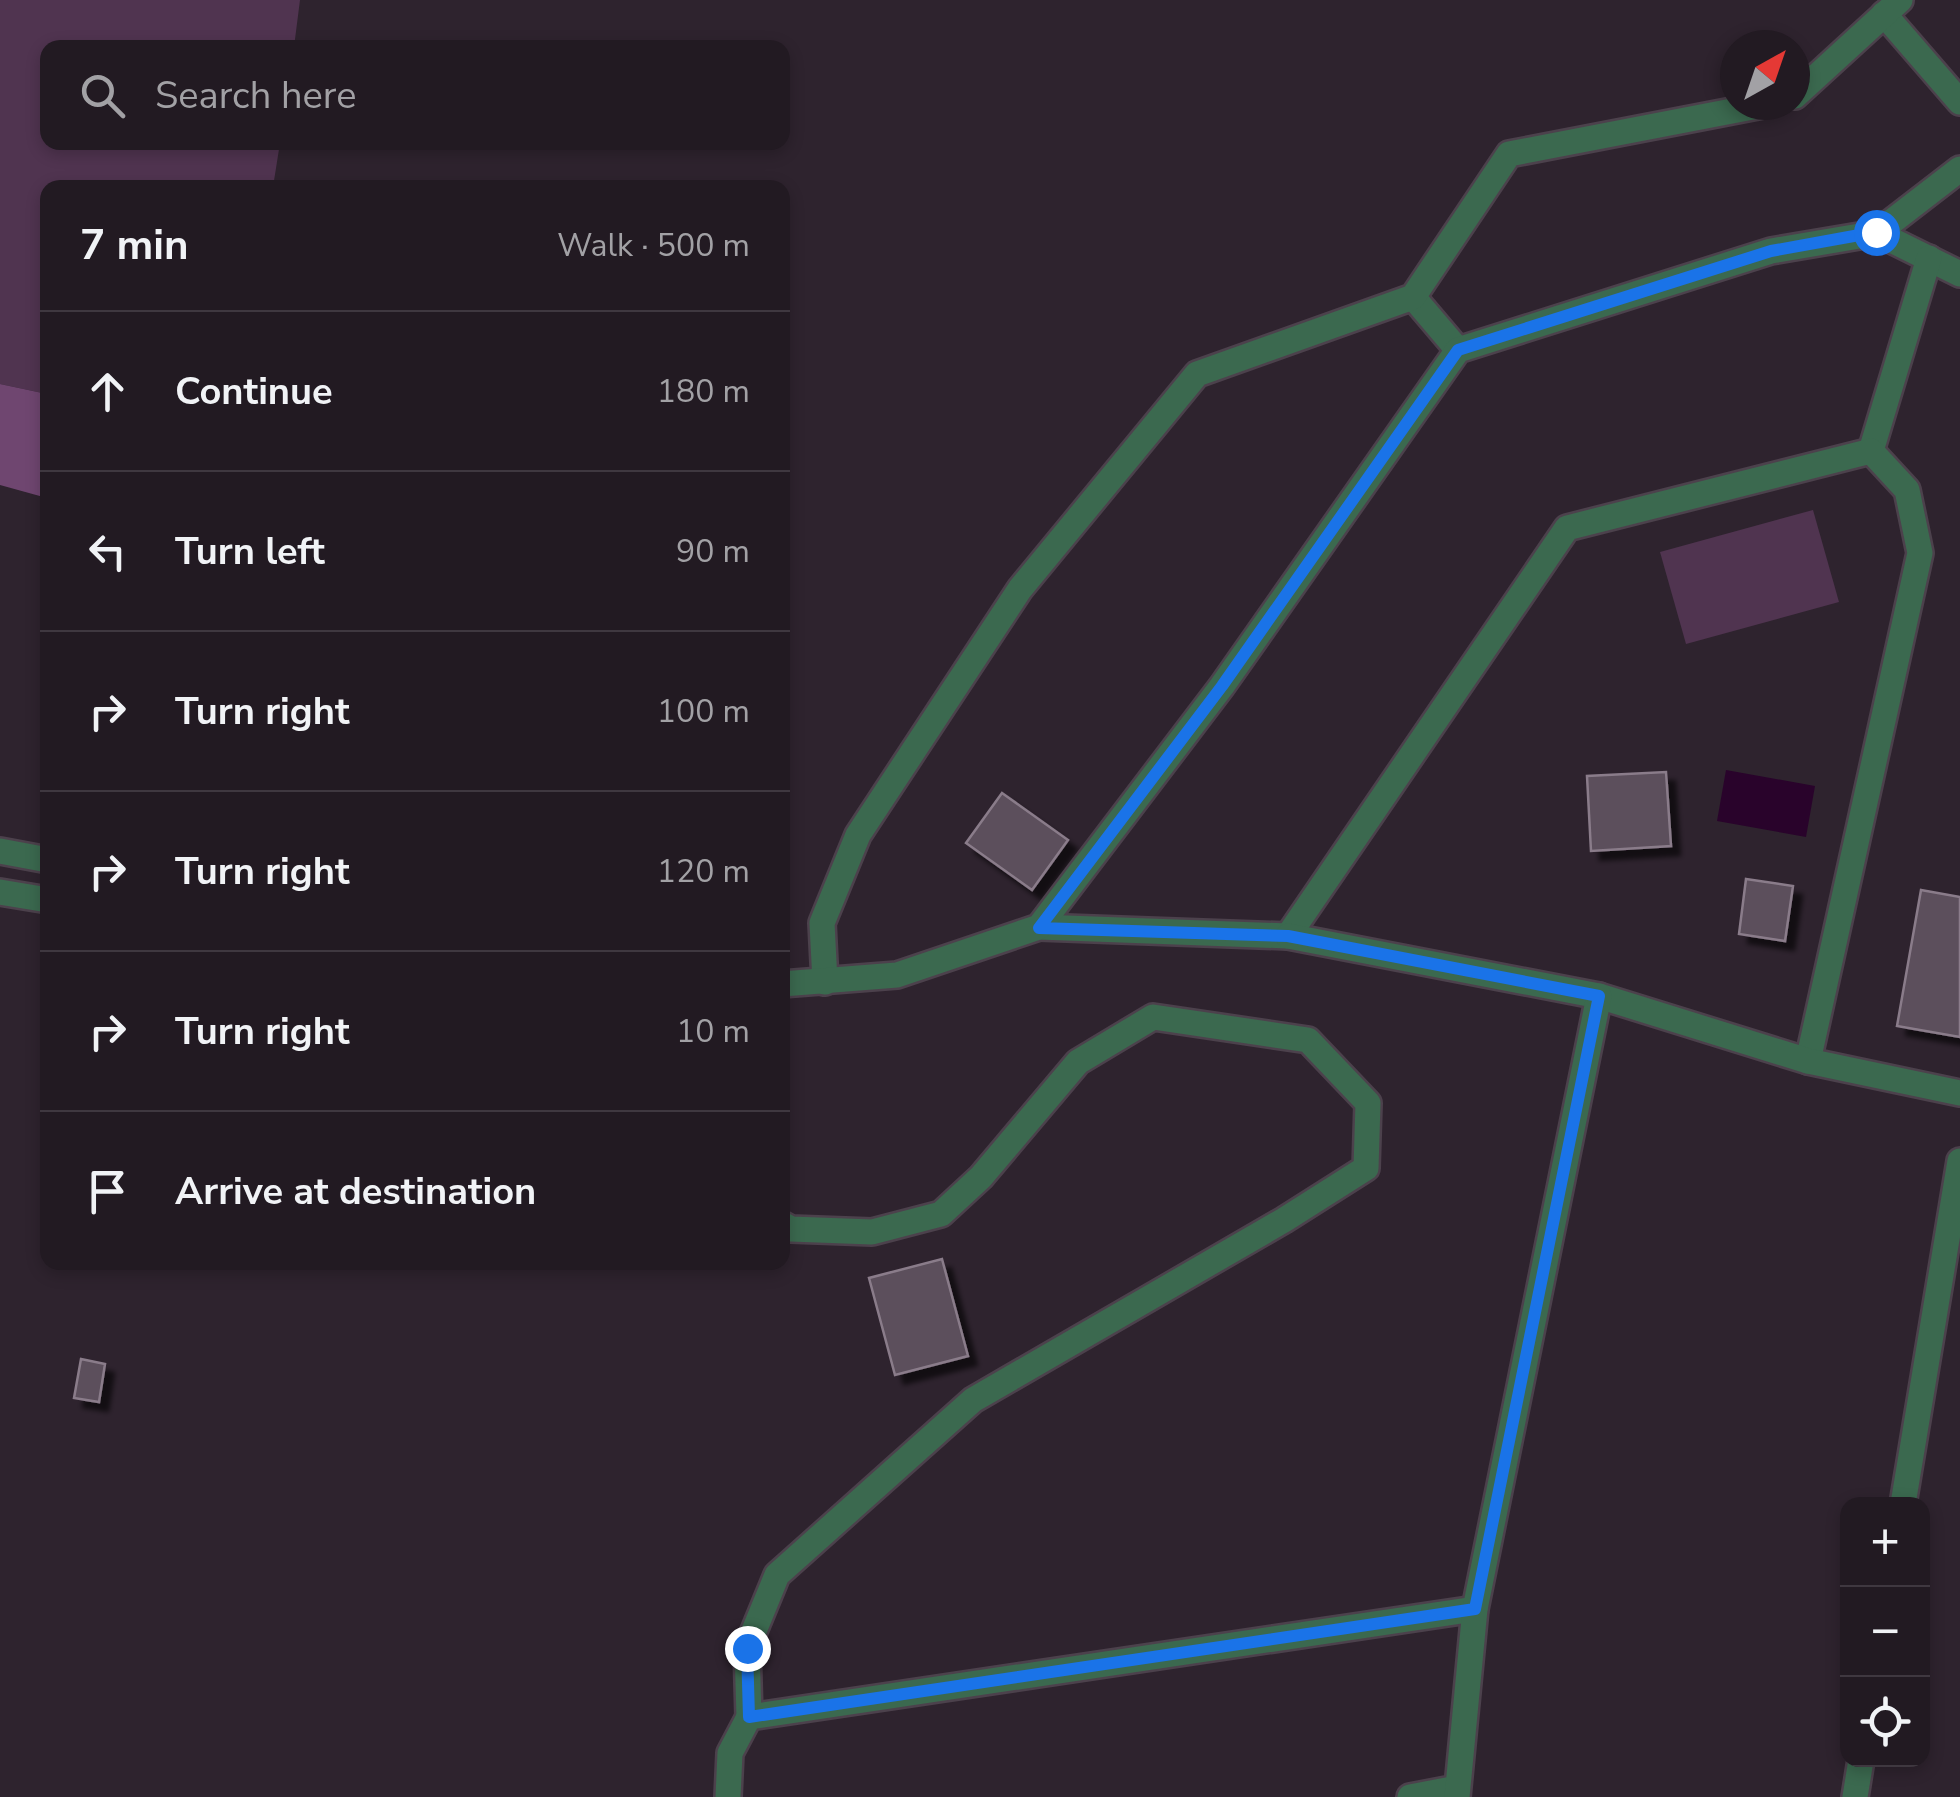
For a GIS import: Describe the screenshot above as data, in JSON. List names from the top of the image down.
{
  "north": "top right",
  "page": {
    "search": "Search here",
    "heading": ["7 min", "Walk · 500 m"],
    "list": [
      ["Continue", "180 m"],
      ["Turn left", "90 m"],
      ["Turn right", "100 m"],
      ["Turn right", "120 m"],
      ["Turn right", "10 m"],
      "Arrive at destination"
    ],
    "map_buttons": ["+", "−"]
  }
}
